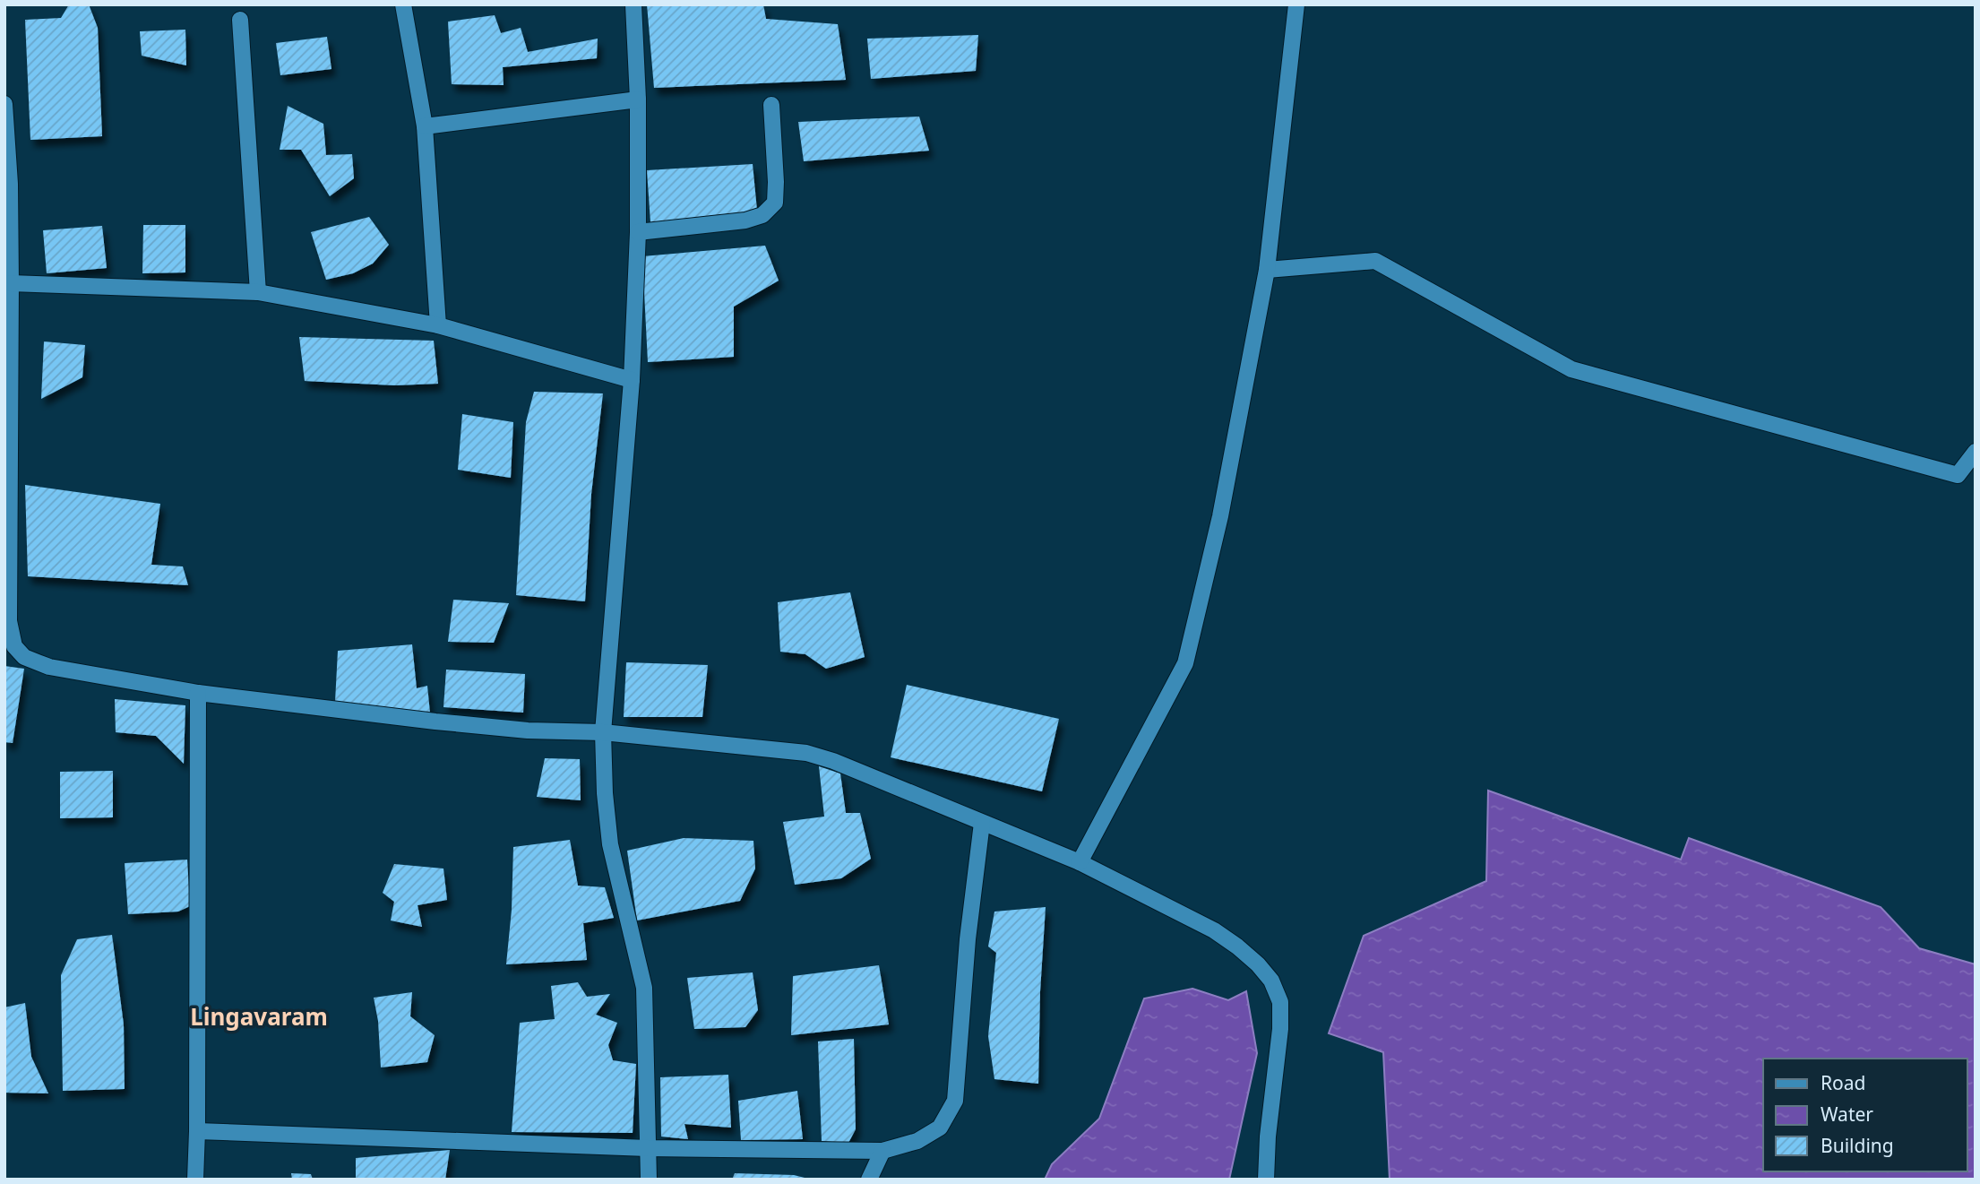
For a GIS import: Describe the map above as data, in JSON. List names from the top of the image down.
{
  "districts": ["Lingavaram"],
  "legend": ["Road", "Water", "Building"]
}
